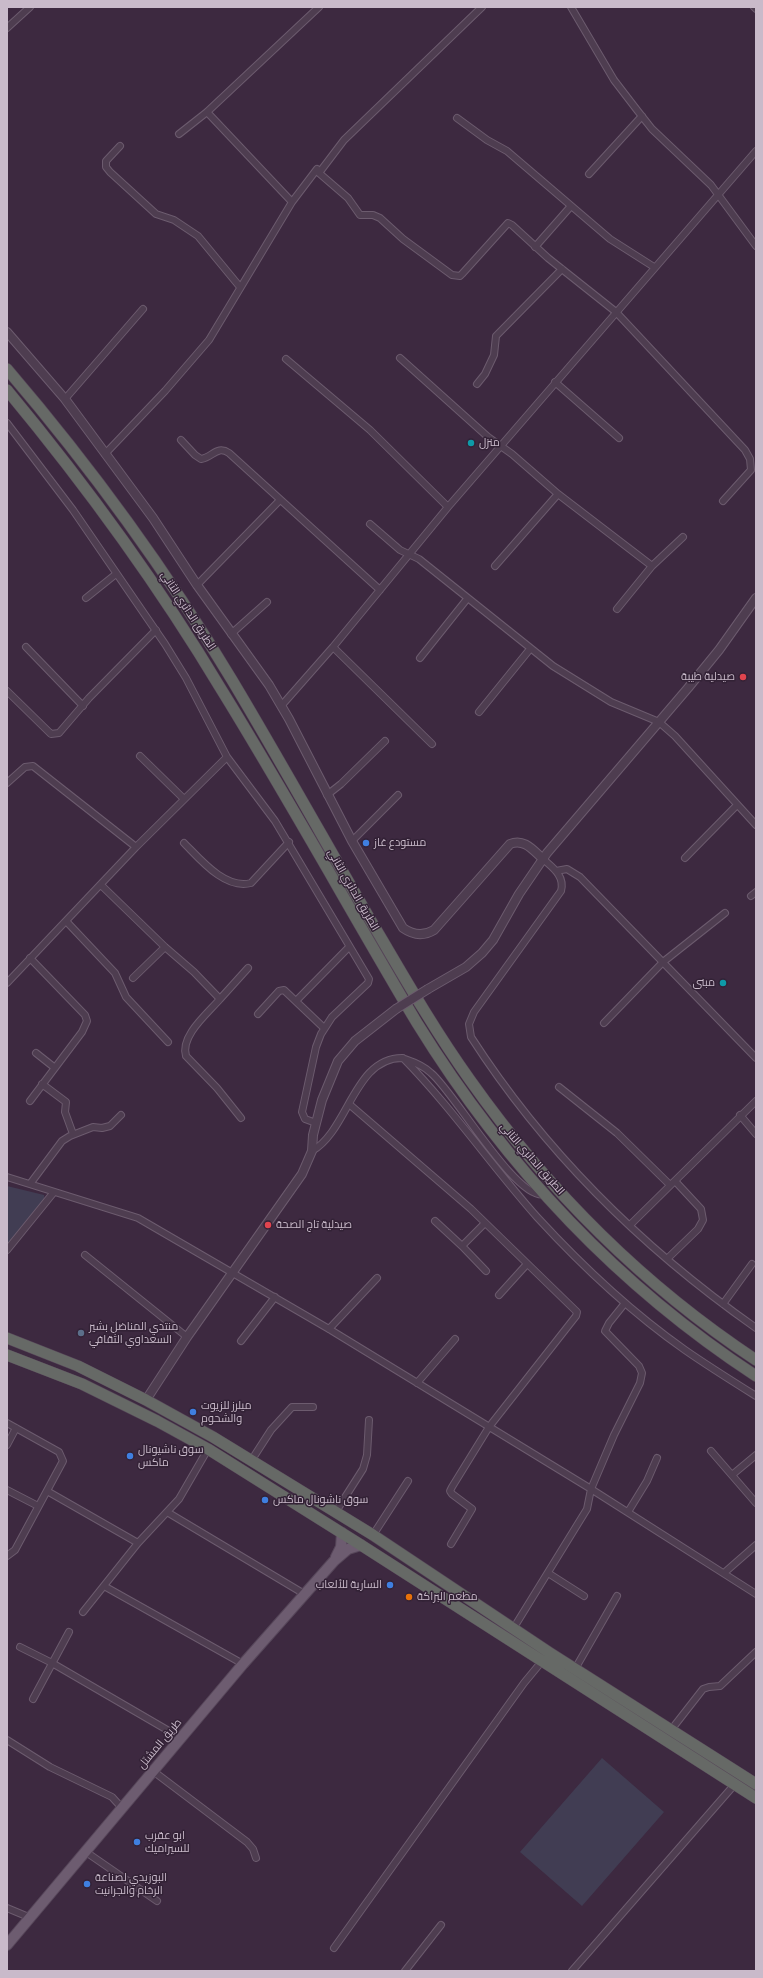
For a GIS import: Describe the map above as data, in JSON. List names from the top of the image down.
{
  "streets": {
    "highway": ["الطريق الدائري الثاني"],
    "main road": ["طريق المشتل"]
  },
  "places": [
    "منزل",
    "صيدلية طيبة",
    "مستودع غاز",
    "مبنى",
    "صيدلية تاج الصحة",
    "منتدي المناضل بشير السعداوي الثقافي",
    "ميلرز للزيوت والشحوم",
    "سوق ناشيونال ماكس",
    "سوق ناشونال ماكس",
    "السارية للألعاب",
    "مطعم البراكة",
    "ابو عقرب للسيراميك",
    "البوزيدي لصناعة الرخام والجرانيت"
  ]
}
